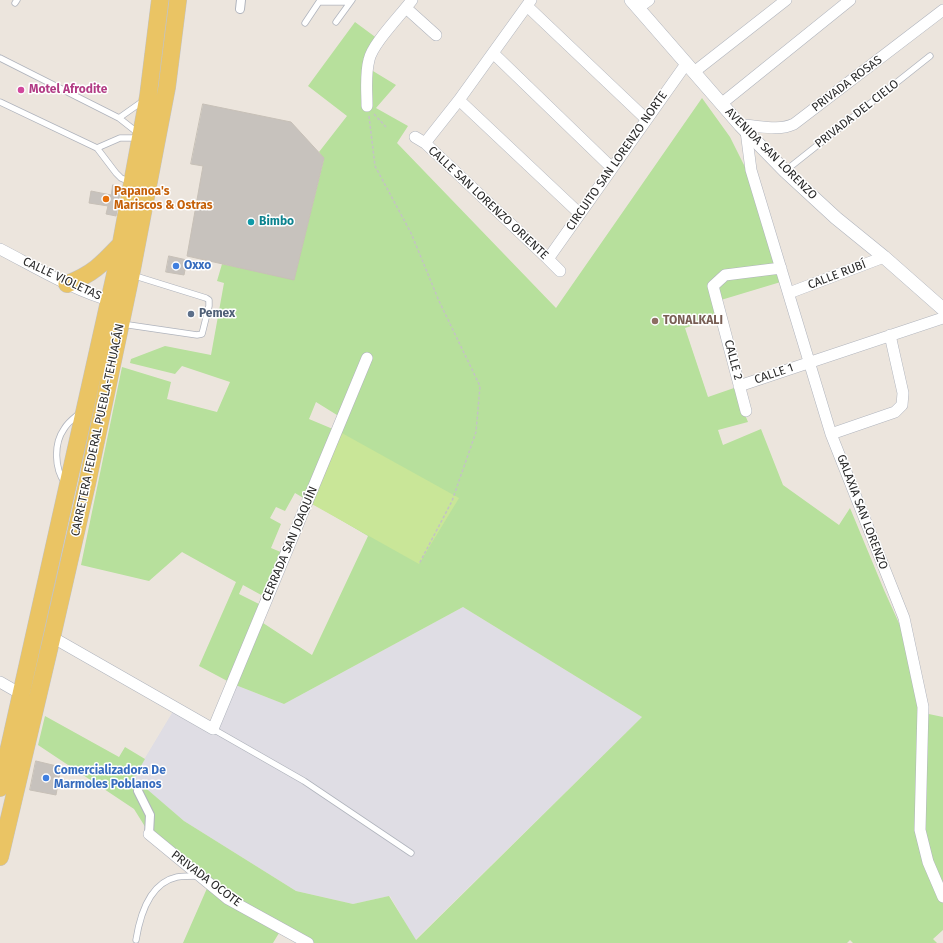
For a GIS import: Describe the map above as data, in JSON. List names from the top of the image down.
{
  "streets": {
    "main road": ["CARRETERA FEDERAL PUEBLA-TEHUACÁN"],
    "street": [
      "PRIVADA ROSAS",
      "AVENIDA SAN LORENZO",
      "CIRCUITO SAN LORENZO NORTE",
      "CALLE SAN LORENZO ORIENTE",
      "CALLE RUBÍ",
      "CALLE VIOLETAS",
      "CALLE 2",
      "CALLE 1",
      "GALAXIA SAN LORENZO",
      "CERRADA SAN JOAQUÍN",
      "PRIVADA OCOTE"
    ],
    "lane": ["PRIVADA DEL CIELO"]
  },
  "crossings": [
    ["PRIVADA ROSAS", "AVENIDA SAN LORENZO"],
    ["PRIVADA ROSAS", "GALAXIA SAN LORENZO"],
    ["PRIVADA DEL CIELO", "AVENIDA SAN LORENZO"],
    ["AVENIDA SAN LORENZO", "CIRCUITO SAN LORENZO NORTE"],
    ["AVENIDA SAN LORENZO", "CALLE RUBÍ"],
    ["AVENIDA SAN LORENZO", "GALAXIA SAN LORENZO"],
    ["CIRCUITO SAN LORENZO NORTE", "CALLE SAN LORENZO ORIENTE"],
    ["CALLE RUBÍ", "GALAXIA SAN LORENZO"],
    ["CALLE VIOLETAS", "CARRETERA FEDERAL PUEBLA-TEHUACÁN"],
    ["CALLE 2", "CALLE 1"],
    ["CALLE 2", "GALAXIA SAN LORENZO"],
    ["CALLE 1", "GALAXIA SAN LORENZO"]
  ],
  "places": [
    "Motel Afrodite",
    "Papanoa's Mariscos & Ostras",
    "Bimbo",
    "Oxxo",
    "Pemex",
    "TONALKALI",
    "Comercializadora De Marmoles Poblanos"
  ]
}
